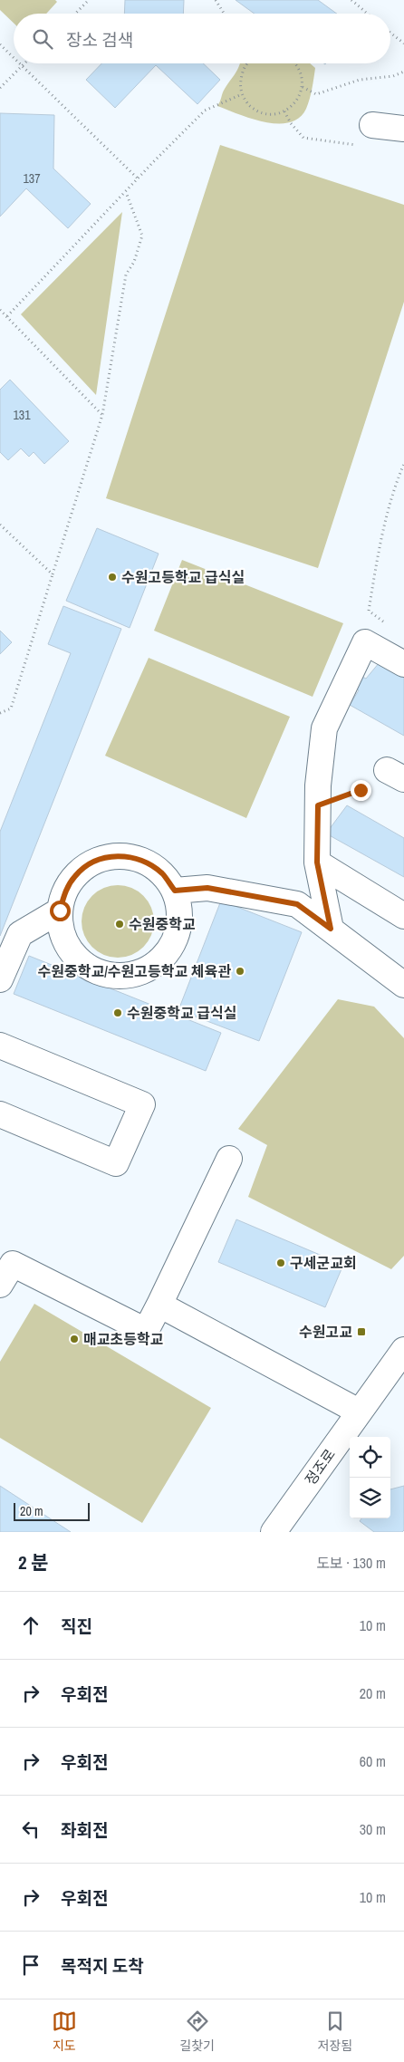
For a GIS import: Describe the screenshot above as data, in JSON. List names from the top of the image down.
{
  "streets": {
    "street": ["정조로"]
  },
  "places": {
    "other": [
      "수원고등학교 급식실",
      "수원중학교",
      "수원중학교/수원고등학교 체육관",
      "수원중학교 급식실",
      "구세군교회",
      "매교초등학교"
    ],
    "transit": ["수원고교"]
  },
  "house_numbers": ["137", "131"],
  "scale_bar": "20 m",
  "page": {
    "search": "장소 검색",
    "scale": "20 m",
    "heading": ["2 분", "도보 · 130 m"],
    "list": [
      ["직진", "10 m"],
      ["우회전", "20 m"],
      ["우회전", "60 m"],
      ["좌회전", "30 m"],
      ["우회전", "10 m"],
      "목적지 도착"
    ],
    "nav": ["지도", "길찾기", "저장됨"]
  }
}
